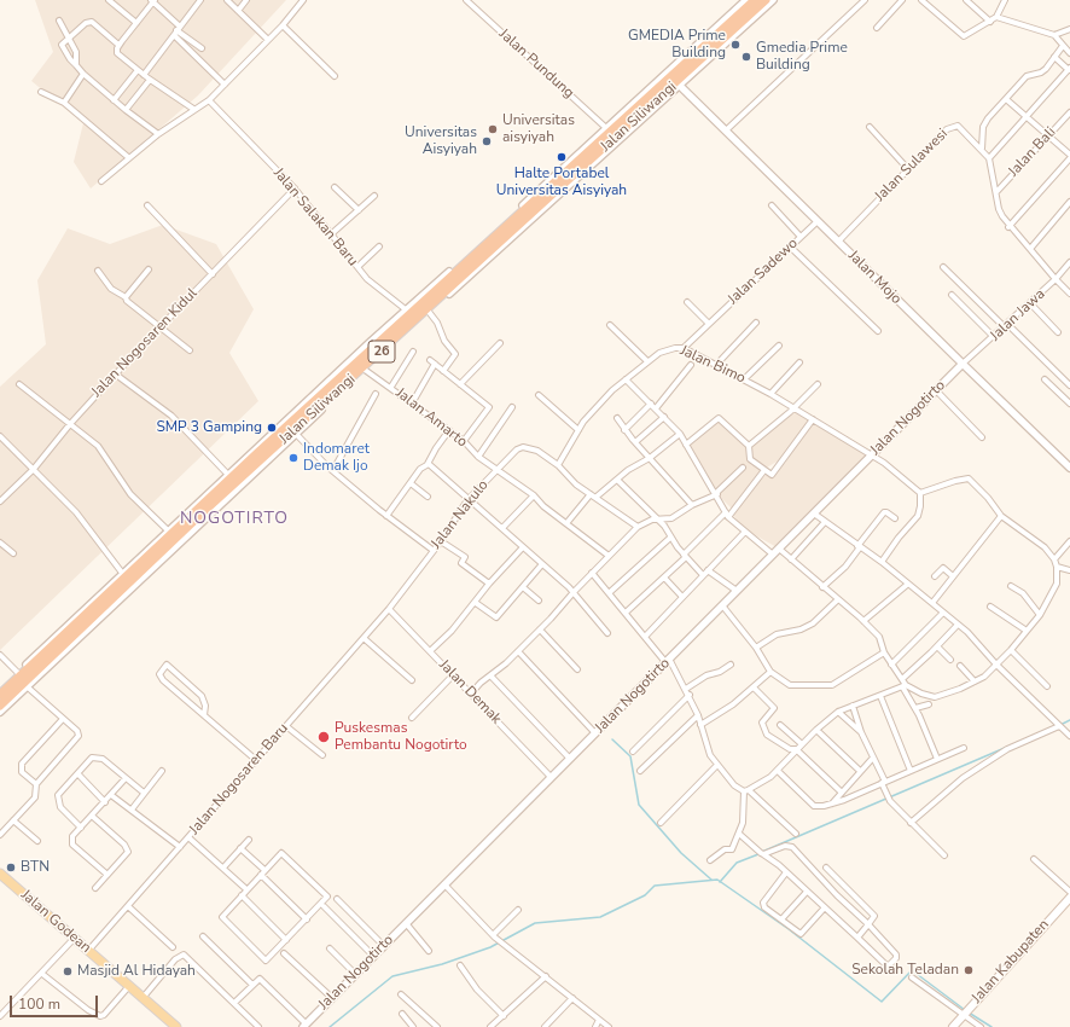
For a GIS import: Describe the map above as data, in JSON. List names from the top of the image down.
{
  "streets": {
    "highway": ["Jalan Siliwangi", "26"],
    "main road": ["Jalan Godean", "Jalan Kabupaten"],
    "street": [
      "Jalan Pundung",
      "Jalan Bali",
      "Jalan Sulawesi",
      "Jalan Salakan Baru",
      "Jalan Sadewo",
      "Jalan Mojo",
      "Jalan Jawa",
      "Jalan Nogosaren Kidul",
      "Jalan Bimo",
      "Jalan Amarto",
      "Jalan Nogotirto",
      "Jalan Nakulo",
      "Jalan Demak",
      "Jalan Nogosaren Baru"
    ]
  },
  "crossings": [
    ["Jalan Bali", "Jalan Sulawesi"],
    ["Jalan Sulawesi", "Jalan Mojo"],
    ["Jalan Sulawesi", "Jalan Jawa"],
    ["Jalan Salakan Baru", "Jalan Nogosaren Kidul"],
    ["Jalan Sadewo", "Jalan Mojo"],
    ["Jalan Sadewo", "Jalan Bimo"],
    ["Jalan Mojo", "Jalan Jawa"],
    ["Jalan Mojo", "Jalan Nogotirto"],
    ["Jalan Jawa", "Jalan Nogotirto"],
    ["Jalan Bimo", "Jalan Nogotirto"],
    ["Jalan Bimo", "Jalan Nakulo"],
    ["Jalan Amarto", "Jalan Nakulo"],
    ["Jalan Nogotirto", "Jalan Demak"],
    ["Jalan Nakulo", "Jalan Demak"],
    ["Jalan Nakulo", "Jalan Nogosaren Baru"],
    ["Jalan Demak", "Jalan Nogosaren Baru"],
    ["Jalan Nogosaren Baru", "Jalan Godean"]
  ],
  "districts": ["NOGOTIRTO"],
  "places": [
    "GMEDIA Prime Building",
    "Gmedia Prime Building",
    "Universitas aisyiyah",
    "Universitas Aisyiyah",
    "Halte Portabel Universitas Aisyiyah",
    "SMP 3 Gamping",
    "Indomaret Demak Ijo",
    "Puskesmas Pembantu Nogotirto",
    "BTN",
    "Sekolah Teladan",
    "Masjid Al Hidayah"
  ],
  "scale_bar": "100 m"
}
